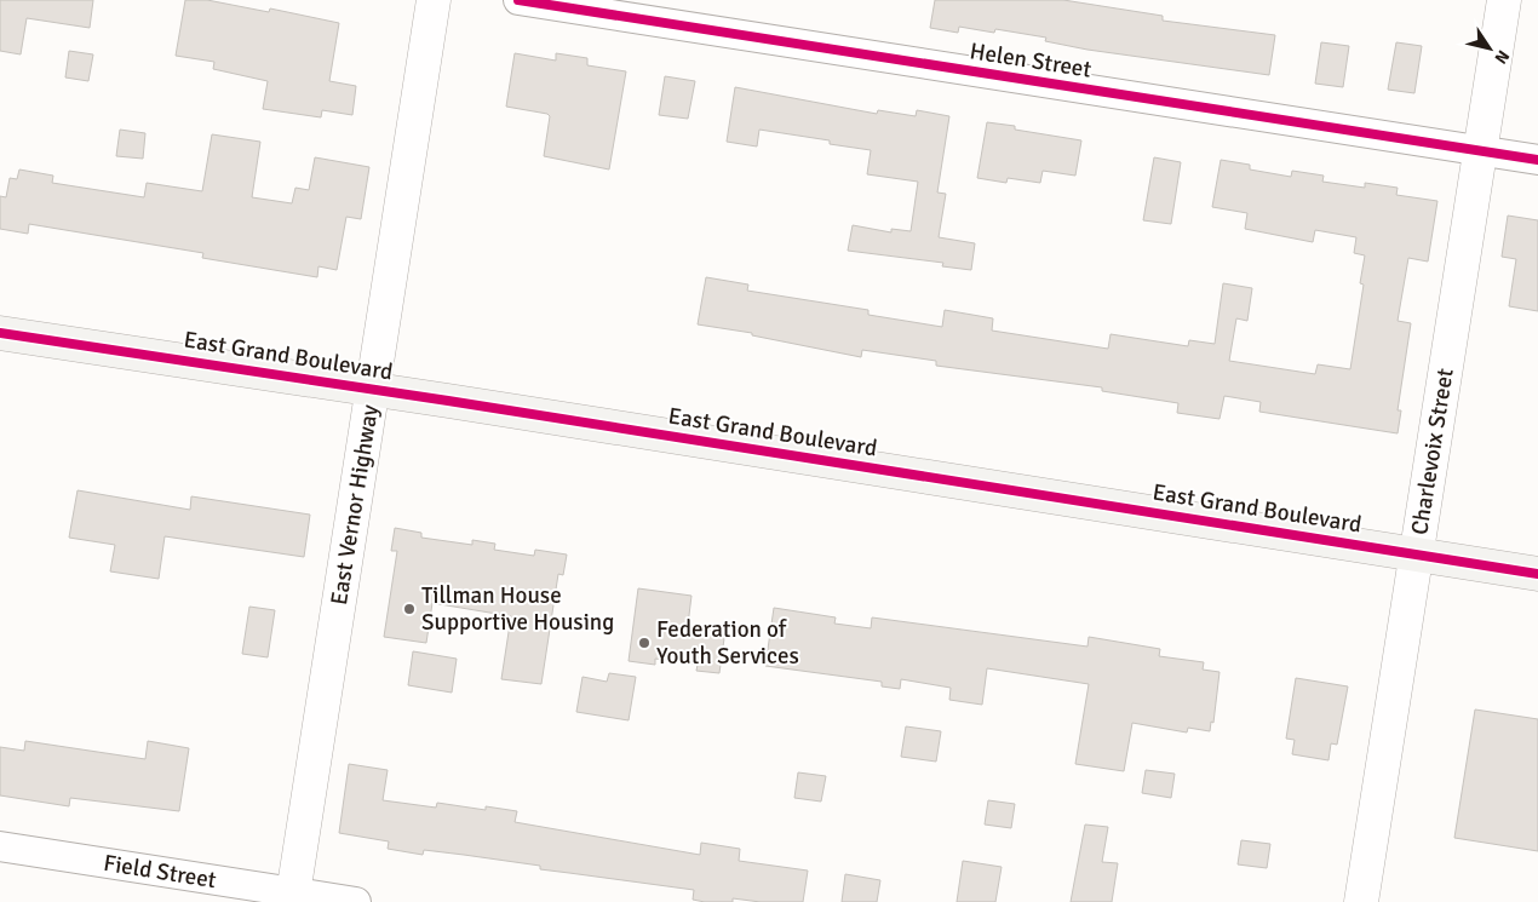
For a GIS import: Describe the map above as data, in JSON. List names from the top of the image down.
{
  "streets": {
    "main road": ["East Grand Boulevard"],
    "street": [
      "Helen Street",
      "Charlevoix Street",
      "East Vernor Highway",
      "Field Street"
    ]
  },
  "crossings": [
    ["Helen Street", "Charlevoix Street"],
    ["East Grand Boulevard", "Charlevoix Street"],
    ["East Grand Boulevard", "East Vernor Highway"],
    ["East Vernor Highway", "Field Street"]
  ],
  "places": ["Tillman House Supportive Housing", "Federation of Youth Services"],
  "north": "bottom right"
}
